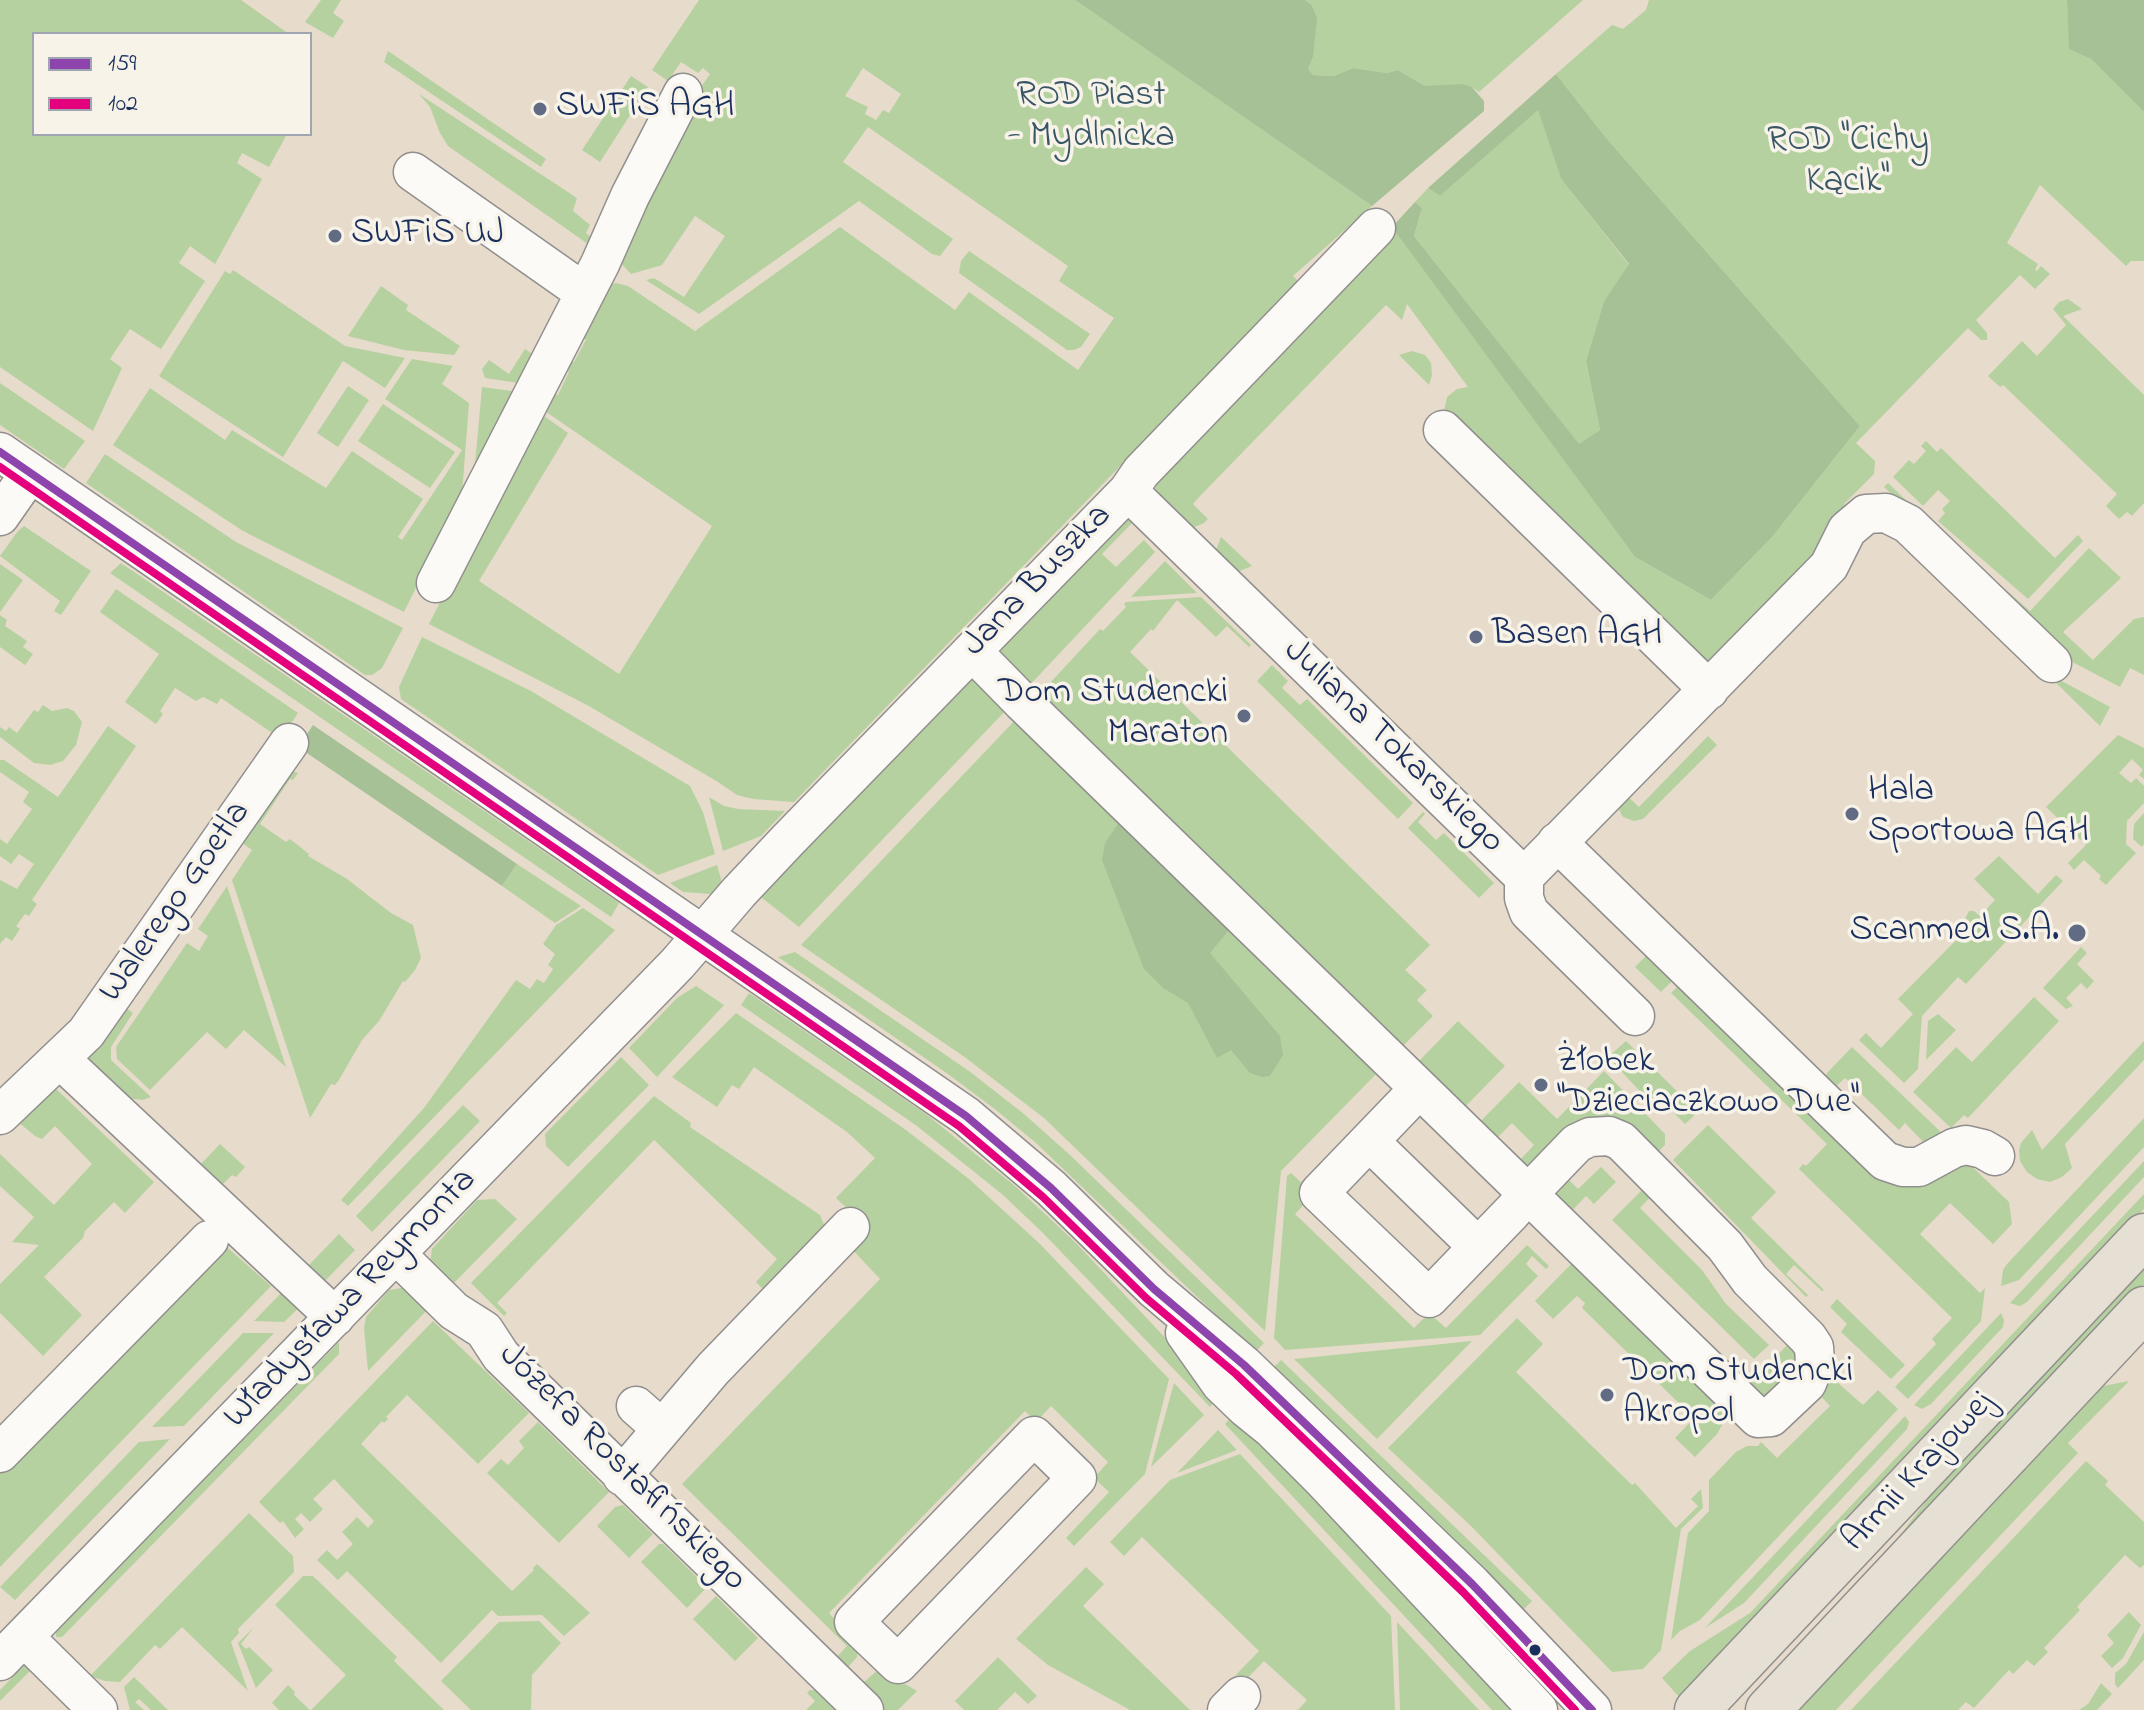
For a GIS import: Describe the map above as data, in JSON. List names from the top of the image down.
{
  "streets": {
    "main road": ["Armii Krajowej"],
    "street": [
      "Jana Buszka",
      "Juliana Tokarskiego",
      "Walerego Goetla",
      "Władysława Reymonta",
      "Józefa Rostafińskiego"
    ]
  },
  "crossings": [
    ["Jana Buszka", "Juliana Tokarskiego"],
    ["Jana Buszka", "Władysława Reymonta"],
    ["Władysława Reymonta", "Józefa Rostafińskiego"]
  ],
  "parks": ["ROD Piast - Mydlnicka", "ROD \"Cichy Kącik\""],
  "places": [
    "SWFiS AGH",
    "SWFiS UJ",
    "Basen AGH",
    "Dom Studencki Maraton",
    "Hala Sportowa AGH",
    "Scanmed S.A.",
    "Żłobek \"Dzieciaczkowo Due\"",
    "Dom Studencki Akropol"
  ],
  "lines": ["transit line 159", "transit line 102"],
  "legend": ["159", "102"]
}
